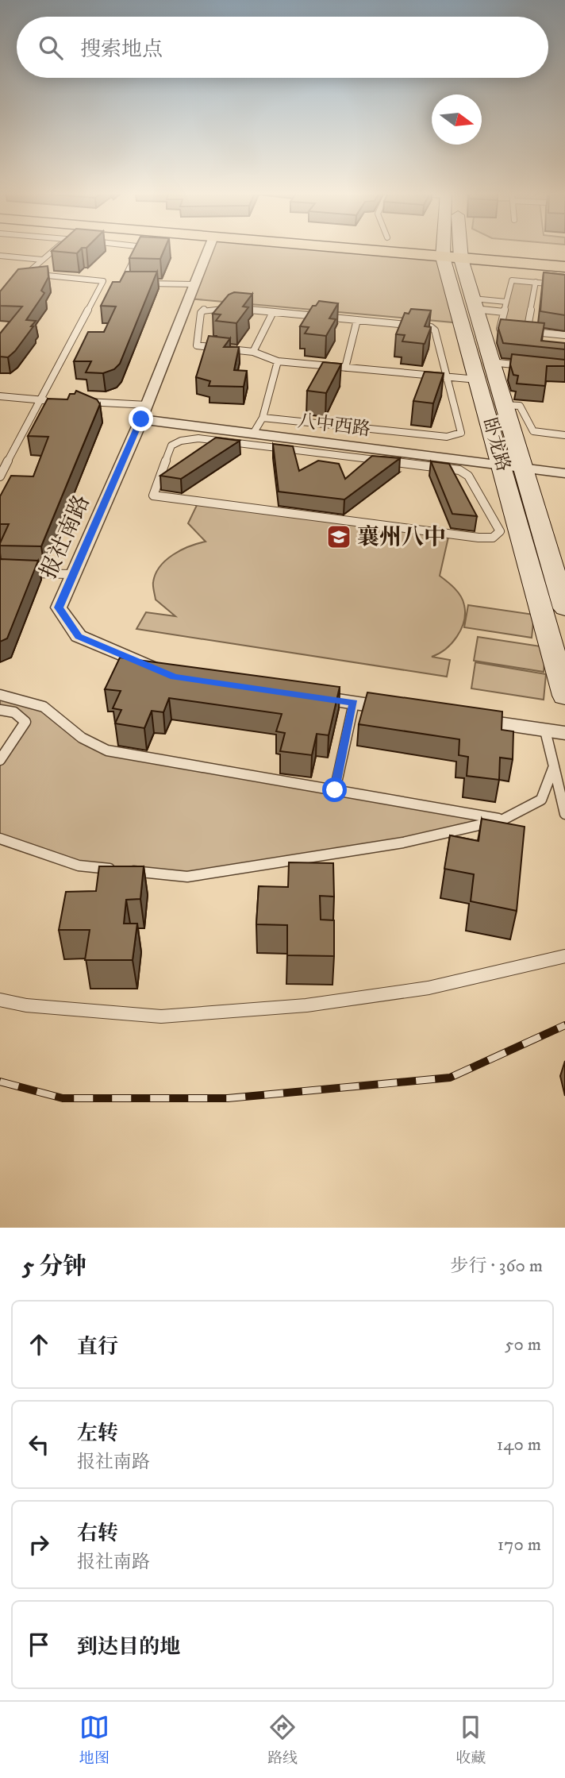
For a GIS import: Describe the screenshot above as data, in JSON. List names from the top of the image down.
{
  "streets": {
    "main road": ["卧龙路"],
    "street": ["八中西路", "报社南路"]
  },
  "crossings": [
    ["八中西路", "卧龙路"],
    ["八中西路", "报社南路"]
  ],
  "places": {
    "school or university": ["襄州八中"]
  },
  "north": "right",
  "page": {
    "search": "搜索地点",
    "heading": ["5 分钟", "步行 · 360 m"],
    "list": [
      ["直行", "50 m"],
      ["左转", "报社南路", "140 m"],
      ["右转", "报社南路", "170 m"],
      "到达目的地"
    ],
    "nav": ["地图", "路线", "收藏"]
  }
}
